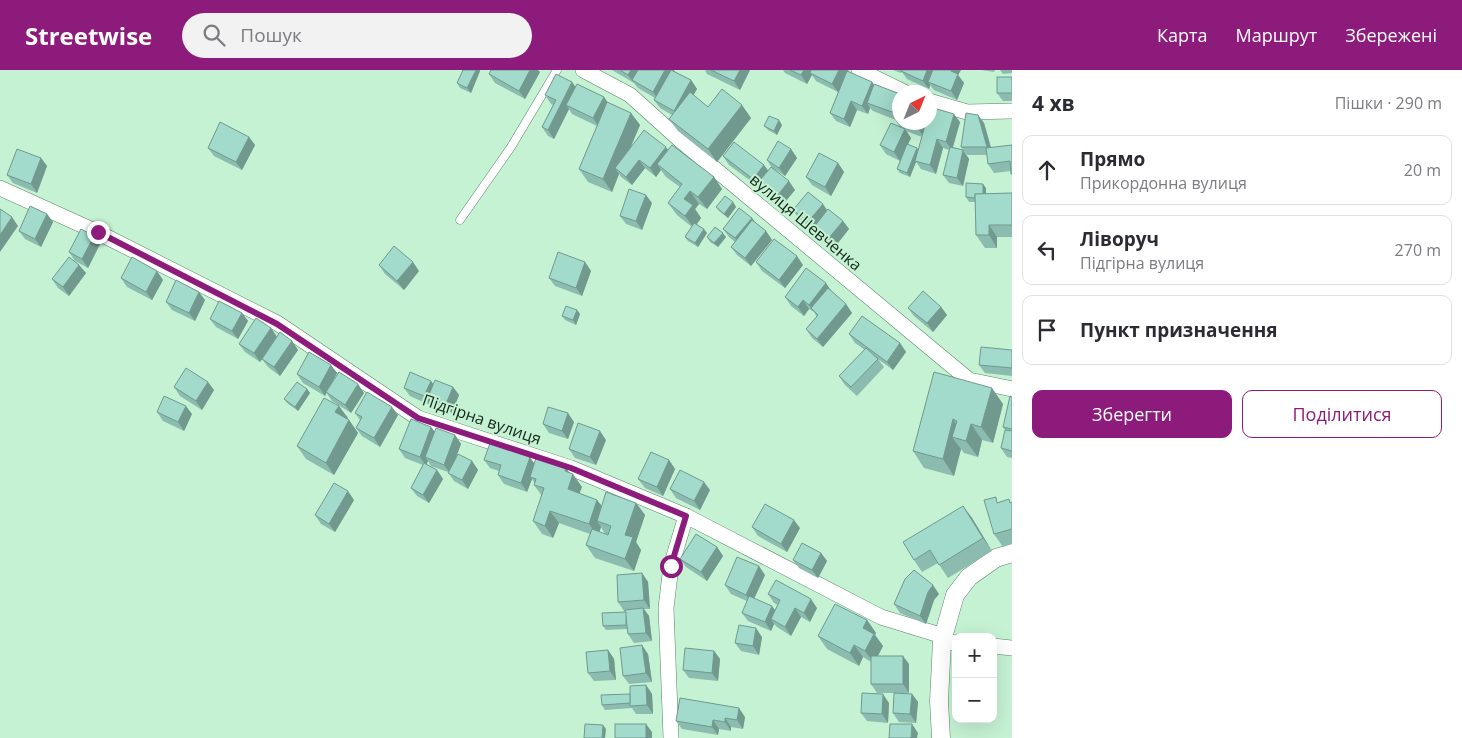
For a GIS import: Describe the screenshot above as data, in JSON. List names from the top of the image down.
{
  "streets": {
    "street": ["вулиця Шевченка", "Підгірна вулиця"]
  },
  "north": "top right",
  "page": {
    "header": "Streetwise",
    "search": "Пошук",
    "nav": ["Карта", "Маршрут", "Збережені"],
    "heading": ["4 хв", "Пішки · 290 m"],
    "list": [
      ["Прямо", "Прикордонна вулиця", "20 m"],
      ["Ліворуч", "Підгірна вулиця", "270 m"],
      "Пункт призначення"
    ],
    "buttons": ["Зберегти", "Поділитися"],
    "map_buttons": ["+", "−"]
  }
}
